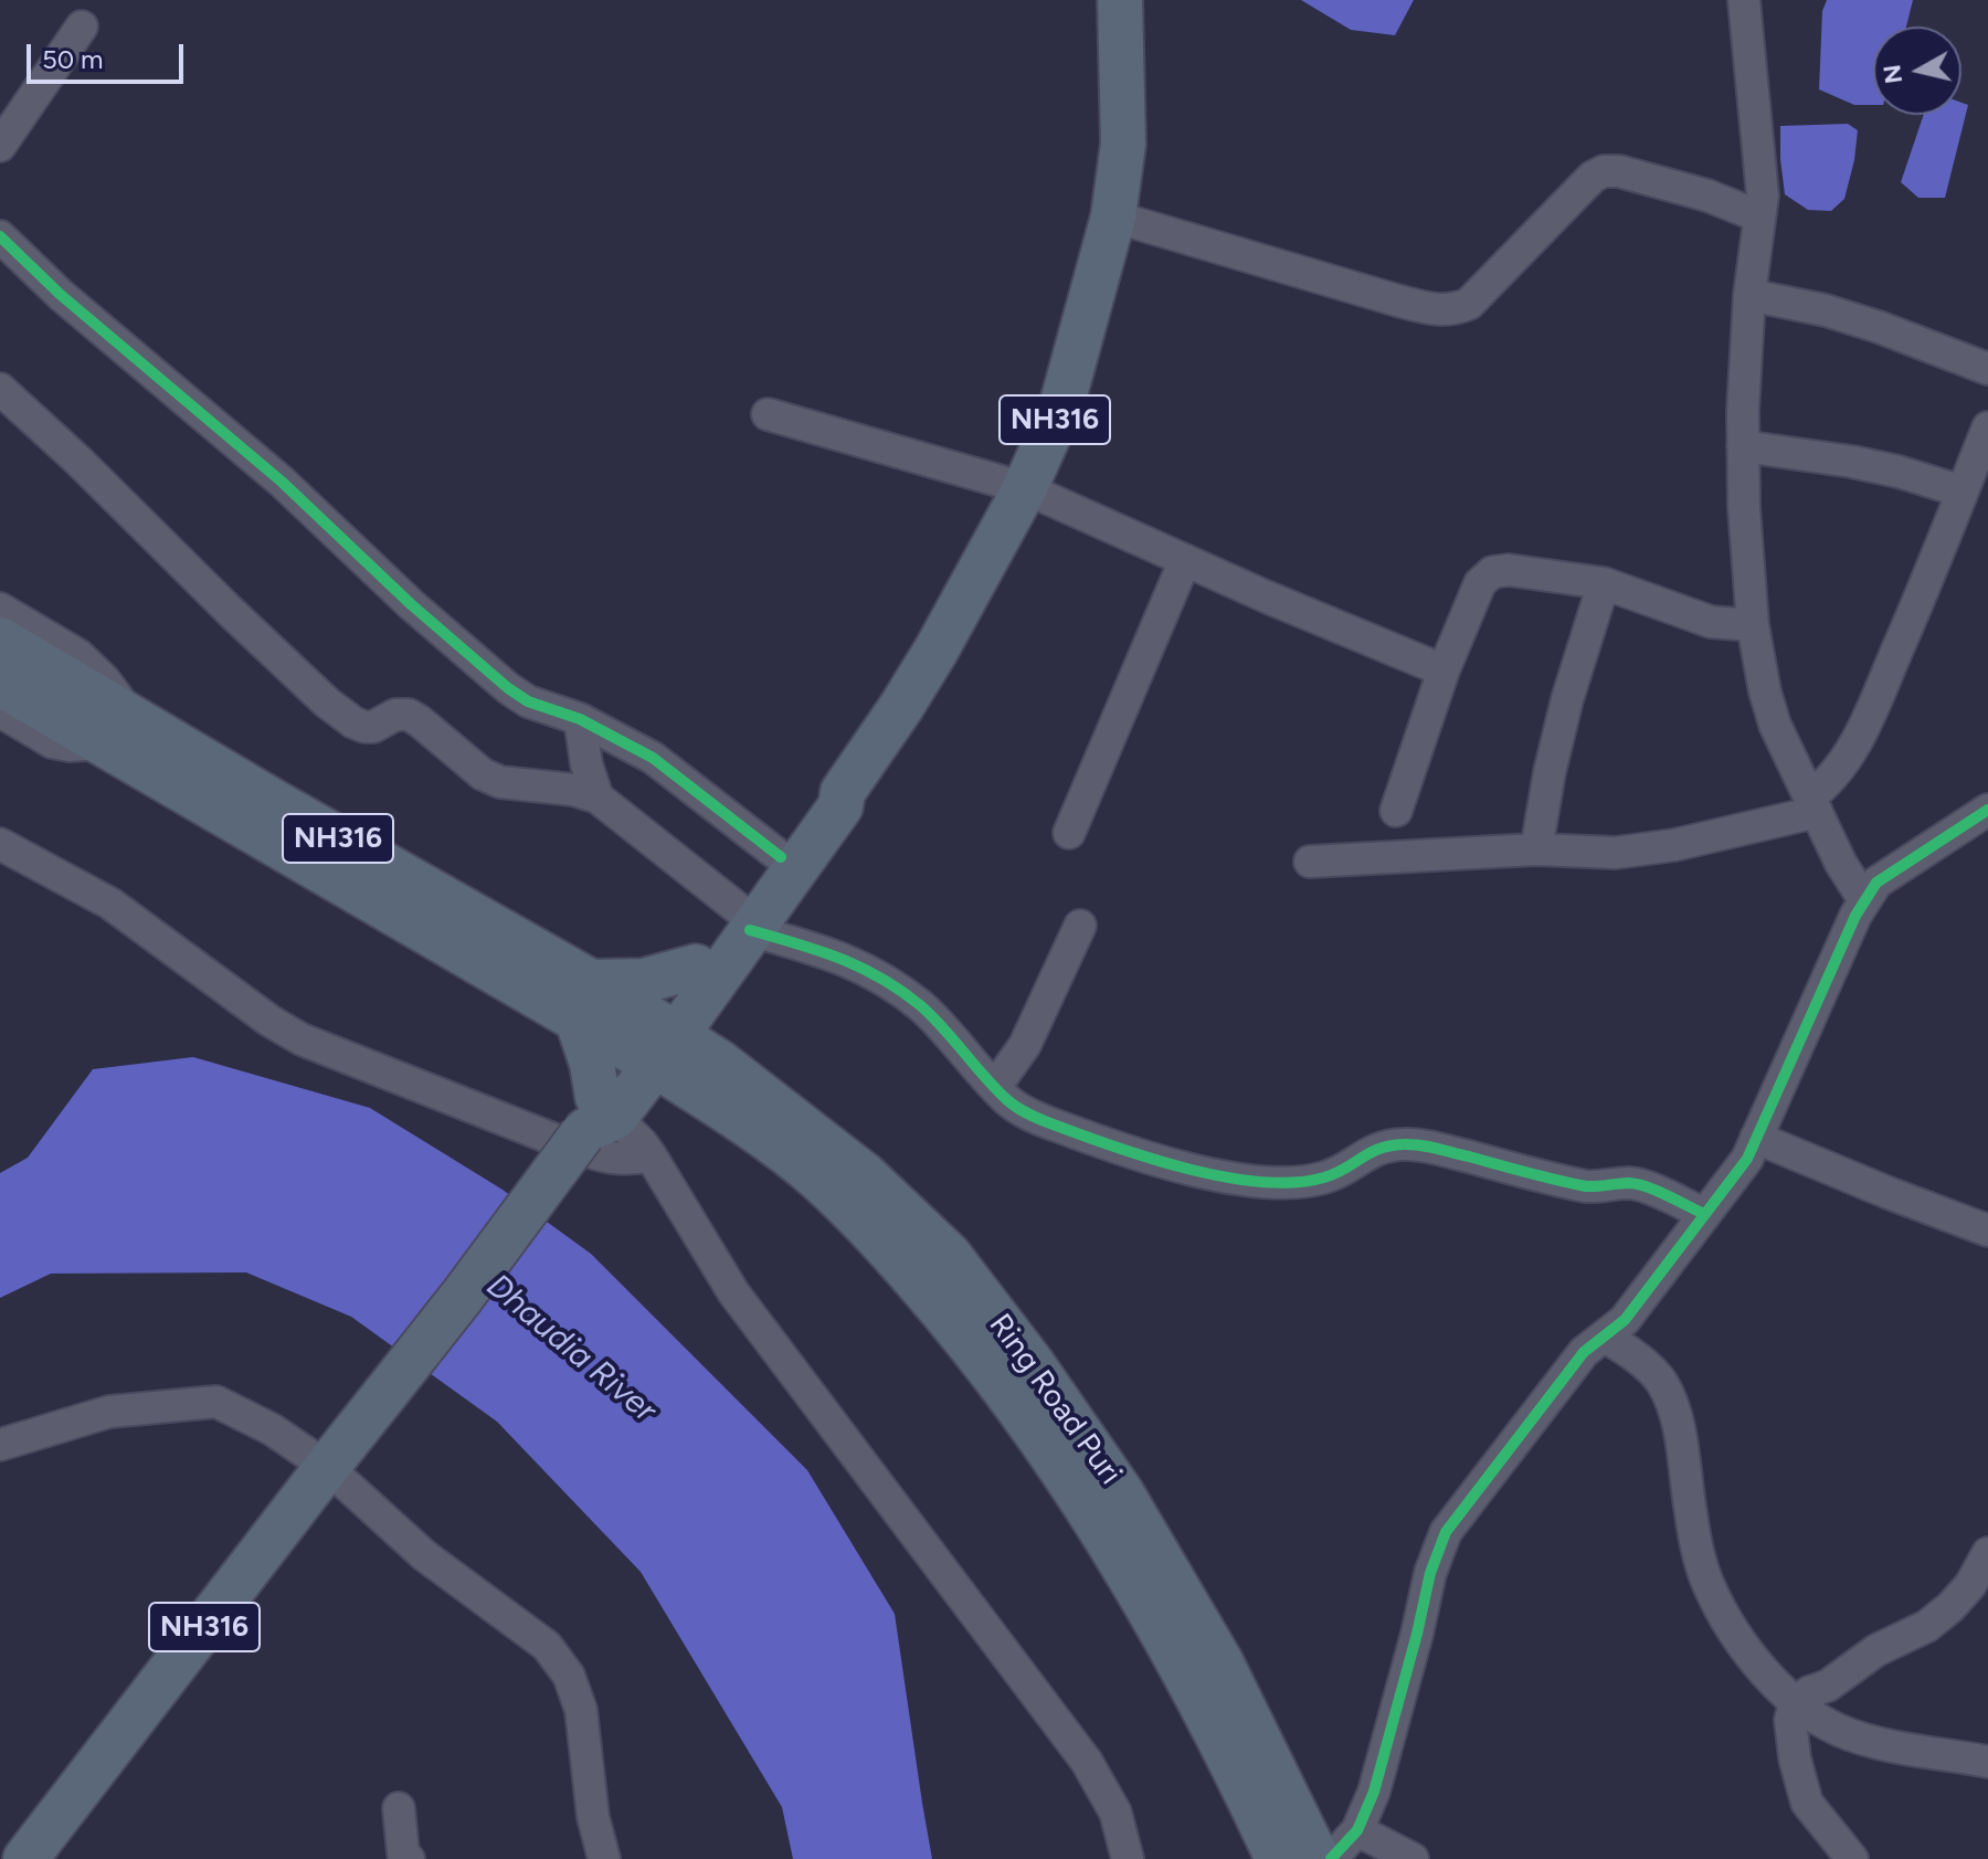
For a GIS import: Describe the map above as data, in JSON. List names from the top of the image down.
{
  "streets": {
    "highway": ["NH316", "Ring Road Puri"]
  },
  "crossings": [
    ["NH316", "Ring Road Puri"]
  ],
  "water": ["Dhaudia River"],
  "scale_bar": "50 m",
  "north": "left"
}
